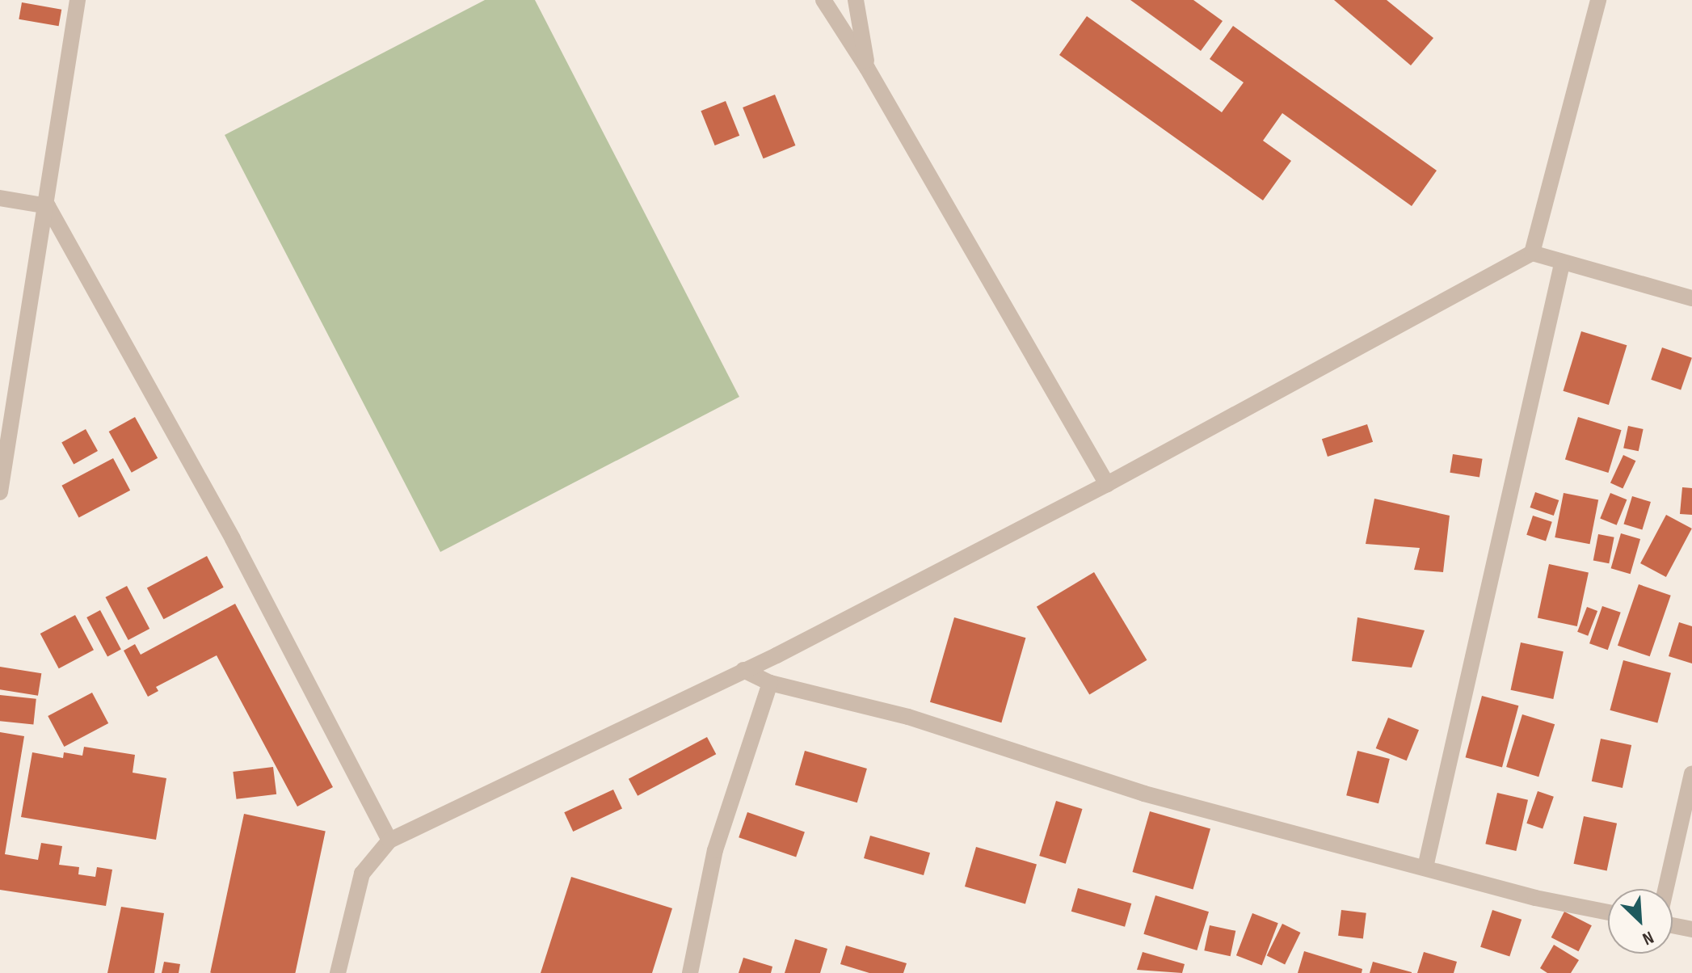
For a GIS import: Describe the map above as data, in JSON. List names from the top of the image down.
{
  "north": "bottom right"
}
